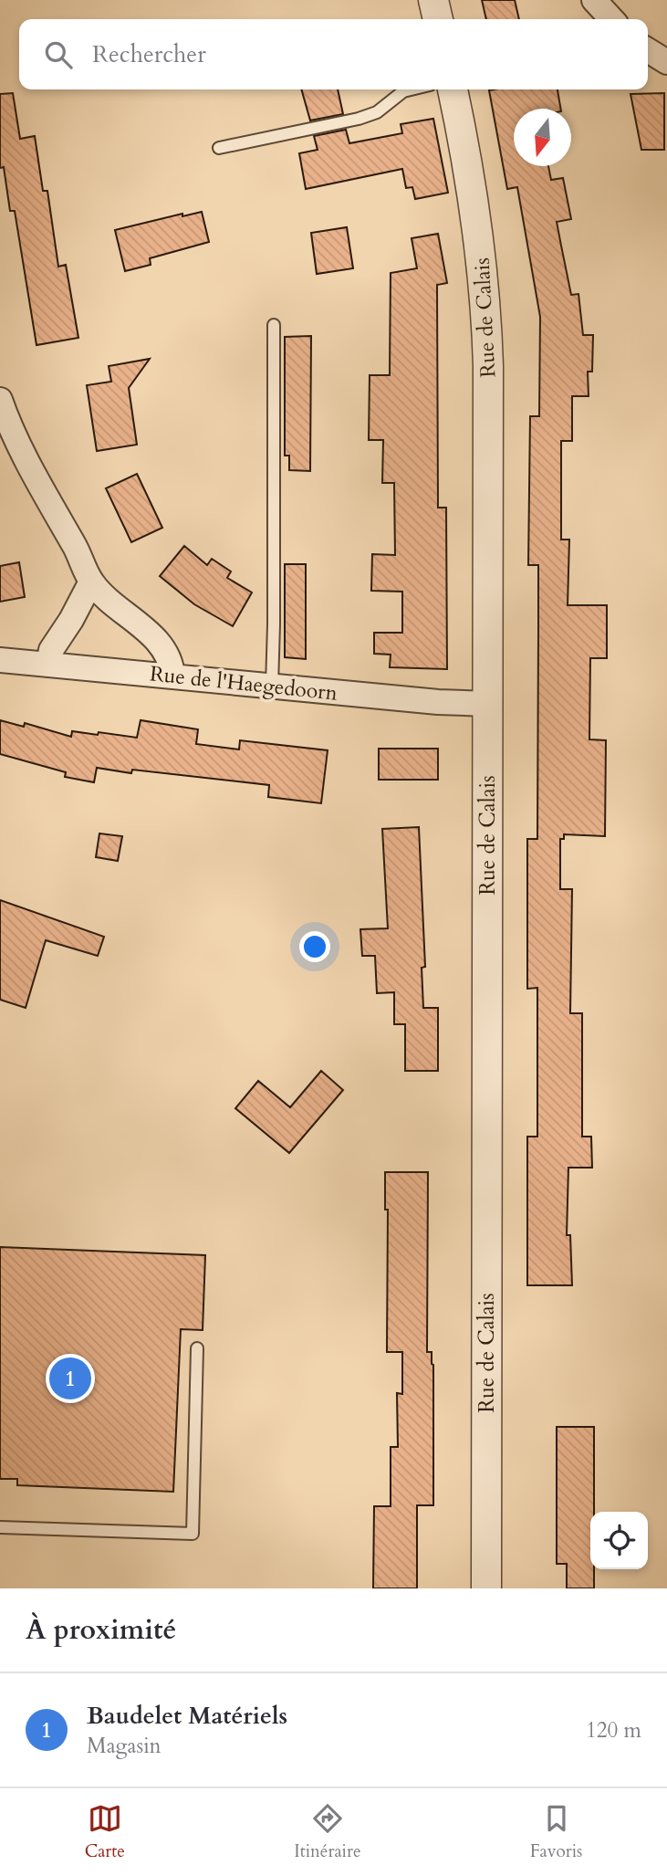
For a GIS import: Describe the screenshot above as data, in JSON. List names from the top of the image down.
{
  "streets": {
    "street": ["Rue de Calais", "Rue de l'Haegedoorn"]
  },
  "crossings": [
    ["Rue de Calais", "Rue de l'Haegedoorn"]
  ],
  "north": "bottom",
  "page": {
    "search": "Rechercher",
    "pins": "1",
    "heading": "À proximité",
    "list": [
      {
        "mark": "1",
        "name": "Baudelet Matériels",
        "note": "Magasin",
        "value": "120 m"
      }
    ],
    "nav": ["Carte", "Itinéraire", "Favoris"]
  }
}
